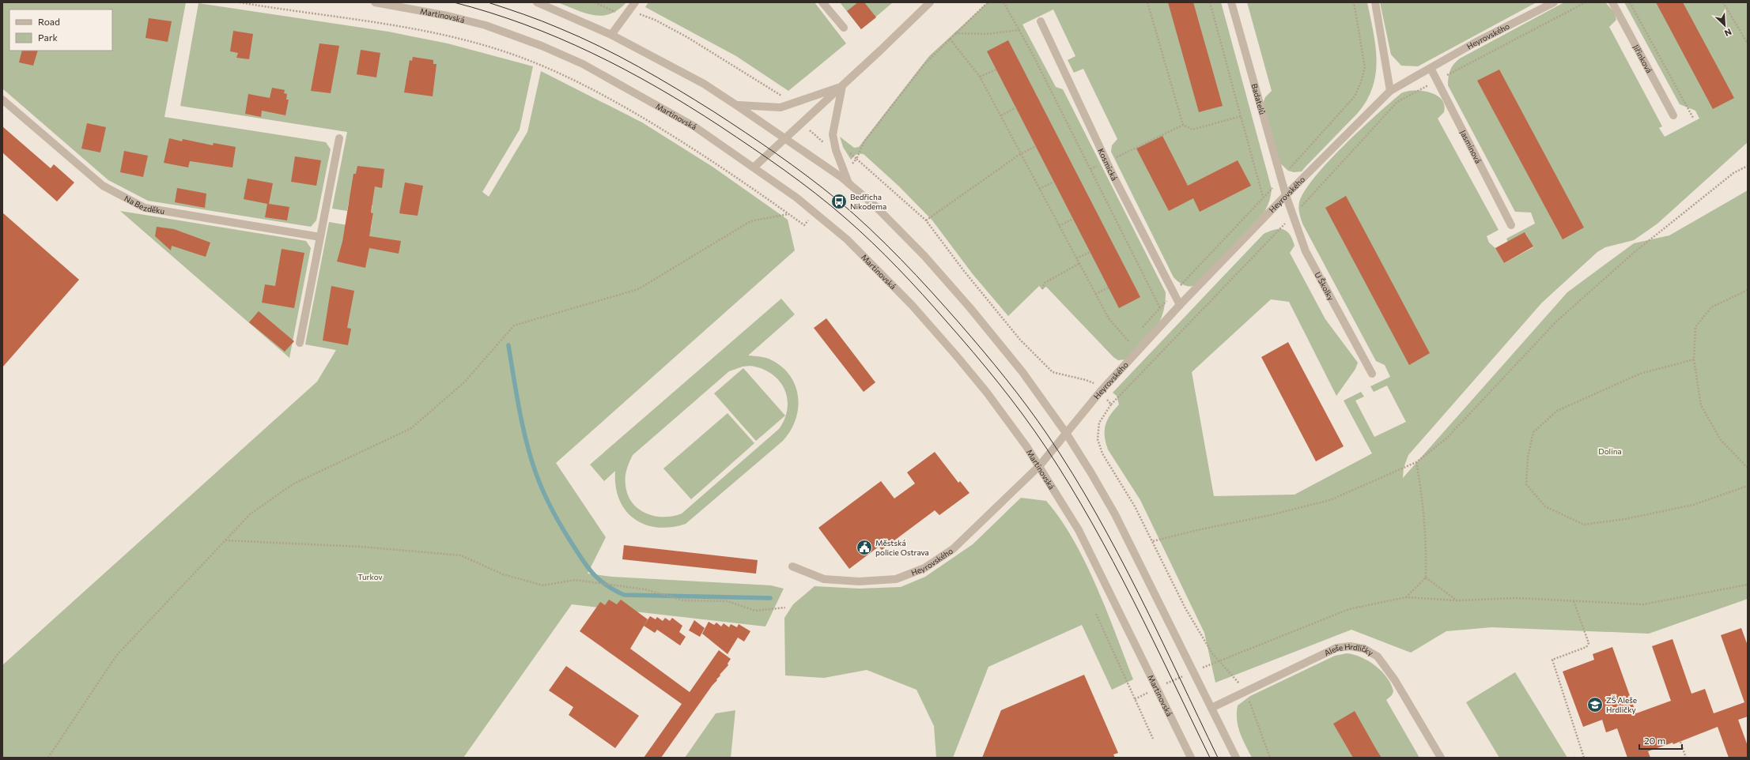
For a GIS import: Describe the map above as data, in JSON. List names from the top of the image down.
{
  "streets": {
    "street": [
      "Martinovská",
      "Heyrovského",
      "Jiřinková",
      "Badatelů",
      "Jasmínová",
      "Kosmická",
      "Na Bezděku",
      "U Školky",
      "Aleše Hrdličky"
    ]
  },
  "crossings": [
    ["Martinovská", "Heyrovského"],
    ["Heyrovského", "Badatelů"],
    ["Heyrovského", "Jasmínová"],
    ["Heyrovského", "Kosmická"],
    ["Heyrovského", "U Školky"],
    ["Badatelů", "U Školky"]
  ],
  "parks": ["Dolina", "Turkov"],
  "places": {
    "bus stop": ["Bedřicha Nikodema"],
    "public building": ["Městská policie Ostrava"],
    "school or university": ["ZŠ Aleše Hrdličky"]
  },
  "legend": ["Road", "Park"],
  "scale_bar": "20 m",
  "north": "bottom right"
}
